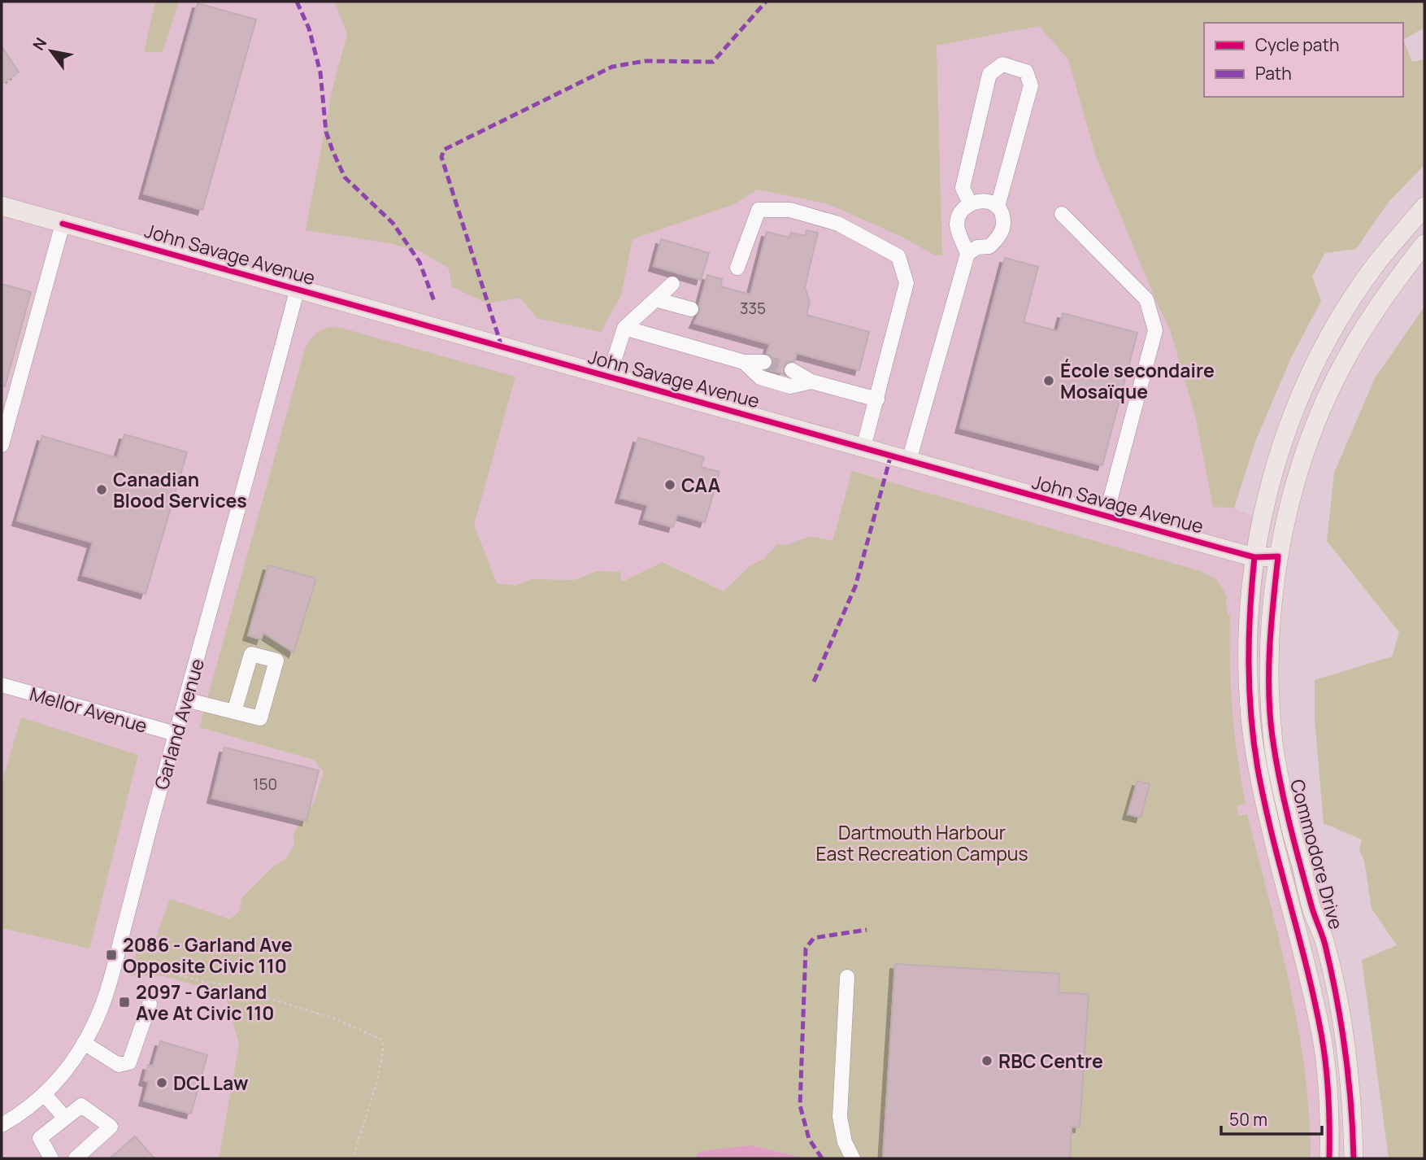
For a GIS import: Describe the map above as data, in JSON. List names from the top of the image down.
{
  "streets": {
    "main road": ["John Savage Avenue", "Commodore Drive"],
    "street": ["Mellor Avenue", "Garland Avenue"]
  },
  "crossings": [
    ["John Savage Avenue", "Garland Avenue"],
    ["John Savage Avenue", "Commodore Drive"],
    ["Mellor Avenue", "Garland Avenue"]
  ],
  "parks": ["Dartmouth Harbour East Recreation Campus"],
  "places": {
    "other": [
      "École secondaire Mosaïque",
      "CAA",
      "Canadian Blood Services",
      "RBC Centre",
      "DCL Law"
    ],
    "transit": ["2086 - Garland Ave Opposite Civic 110", "2097 - Garland Ave At Civic 110"]
  },
  "house_numbers": ["335", "150"],
  "legend": ["Cycle path", "Path"],
  "scale_bar": "50 m",
  "north": "top left"
}
